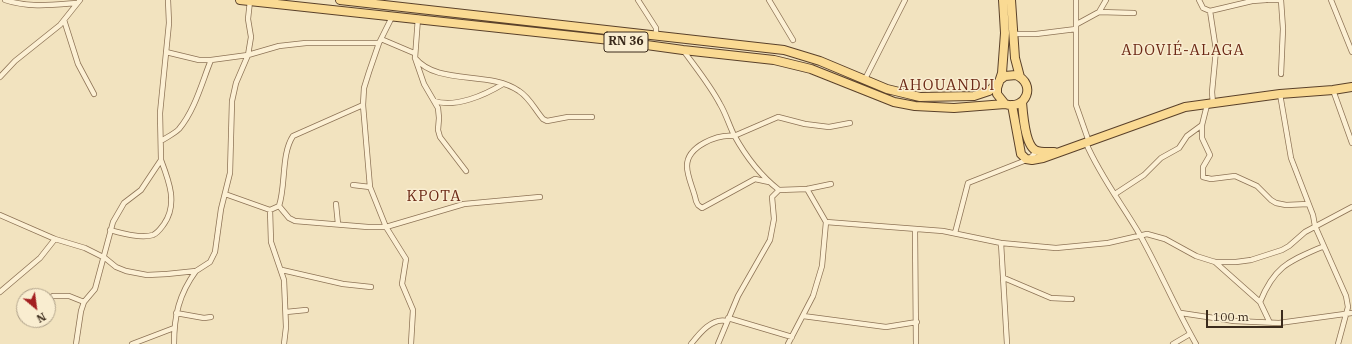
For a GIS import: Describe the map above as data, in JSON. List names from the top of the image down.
{
  "streets": {
    "main road": ["RN 36"]
  },
  "districts": ["ADOVIÉ-ALAGA", "AHOUANDJI", "KPOTA"],
  "scale_bar": "100 m",
  "north": "bottom right"
}
